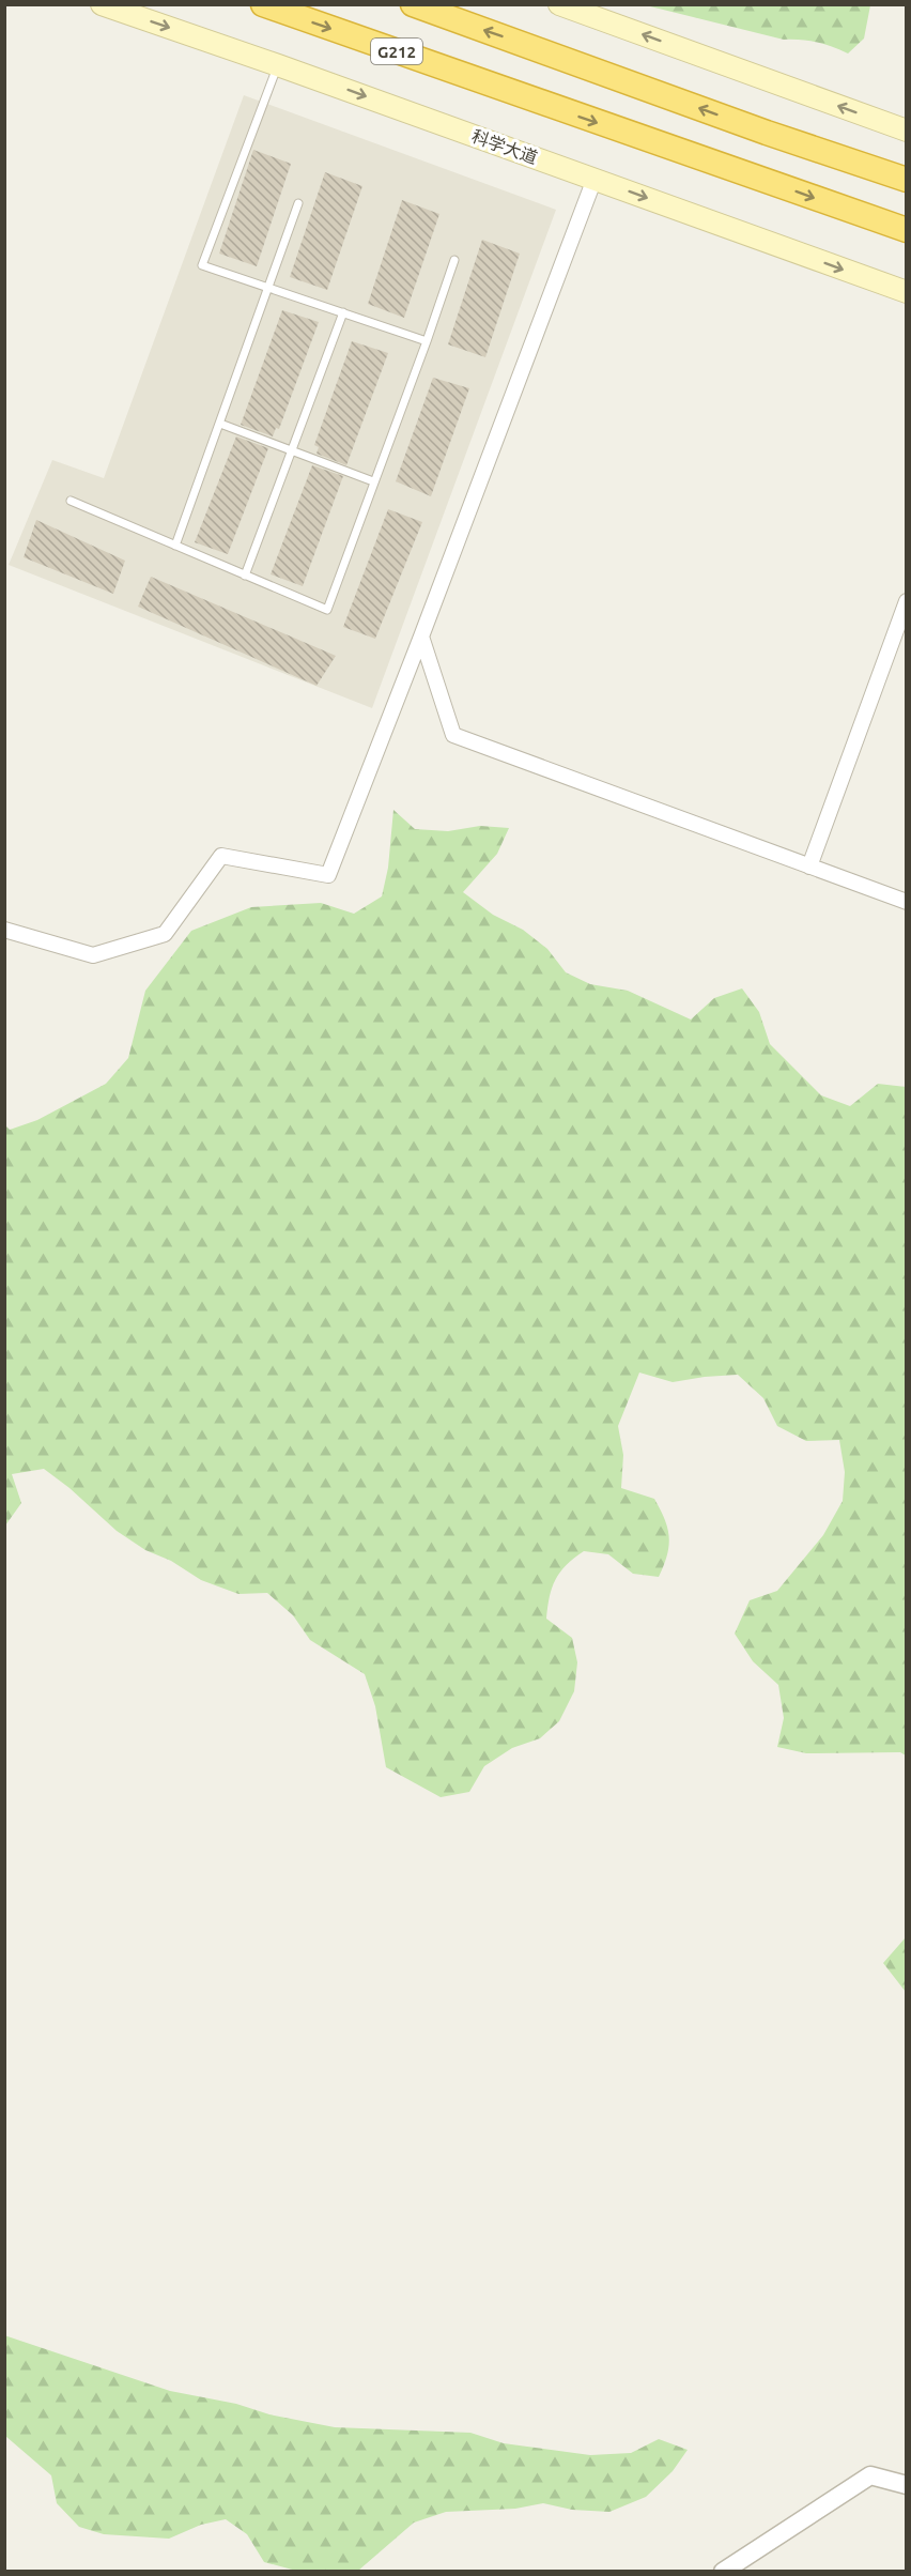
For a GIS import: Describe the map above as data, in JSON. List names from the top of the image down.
{
  "streets": {
    "highway": ["G212"],
    "main road": ["科学大道"]
  }
}
